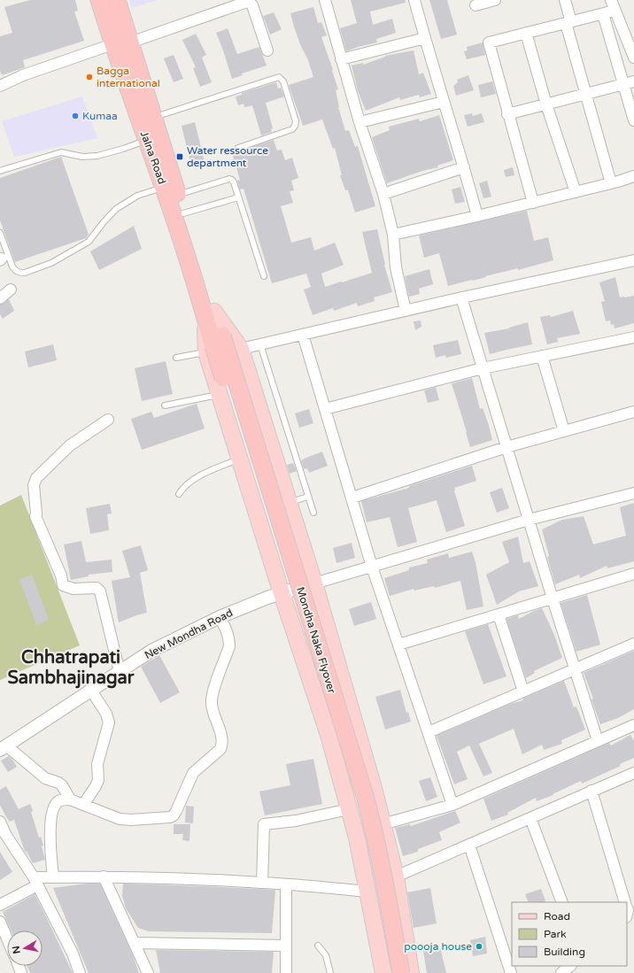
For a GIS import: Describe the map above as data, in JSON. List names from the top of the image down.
{
  "streets": {
    "highway": ["Jalna Road", "Mondha Naka Flyover"],
    "street": ["New Mondha Road"]
  },
  "crossings": [
    ["Jalna Road", "Mondha Naka Flyover"]
  ],
  "districts": ["Chhatrapati Sambhajinagar"],
  "places": {
    "other": ["Bagga international", "Kumaa", "poooja house"],
    "transit": ["Water ressource department"]
  },
  "legend": ["Road", "Park", "Building"],
  "north": "left"
}
